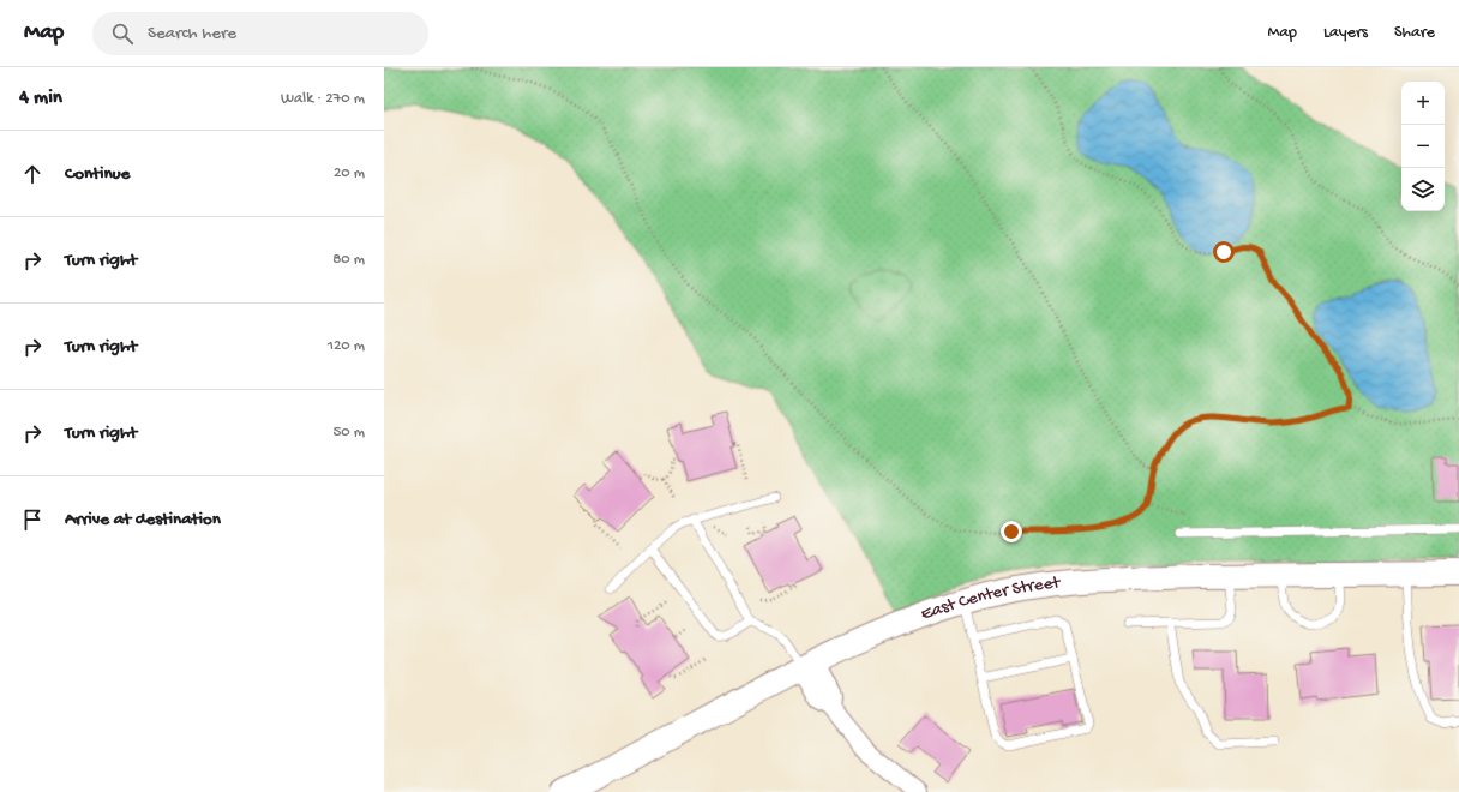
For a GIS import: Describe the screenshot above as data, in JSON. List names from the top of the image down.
{
  "streets": {
    "main road": ["East Center Street"]
  },
  "page": {
    "header": "Map",
    "search": "Search here",
    "nav": ["Map", "Layers", "Share"],
    "heading": ["4 min", "Walk · 270 m"],
    "map_buttons": ["+", "−"],
    "list": [
      ["Continue", "20 m"],
      ["Turn right", "80 m"],
      ["Turn right", "120 m"],
      ["Turn right", "50 m"],
      "Arrive at destination"
    ]
  }
}
